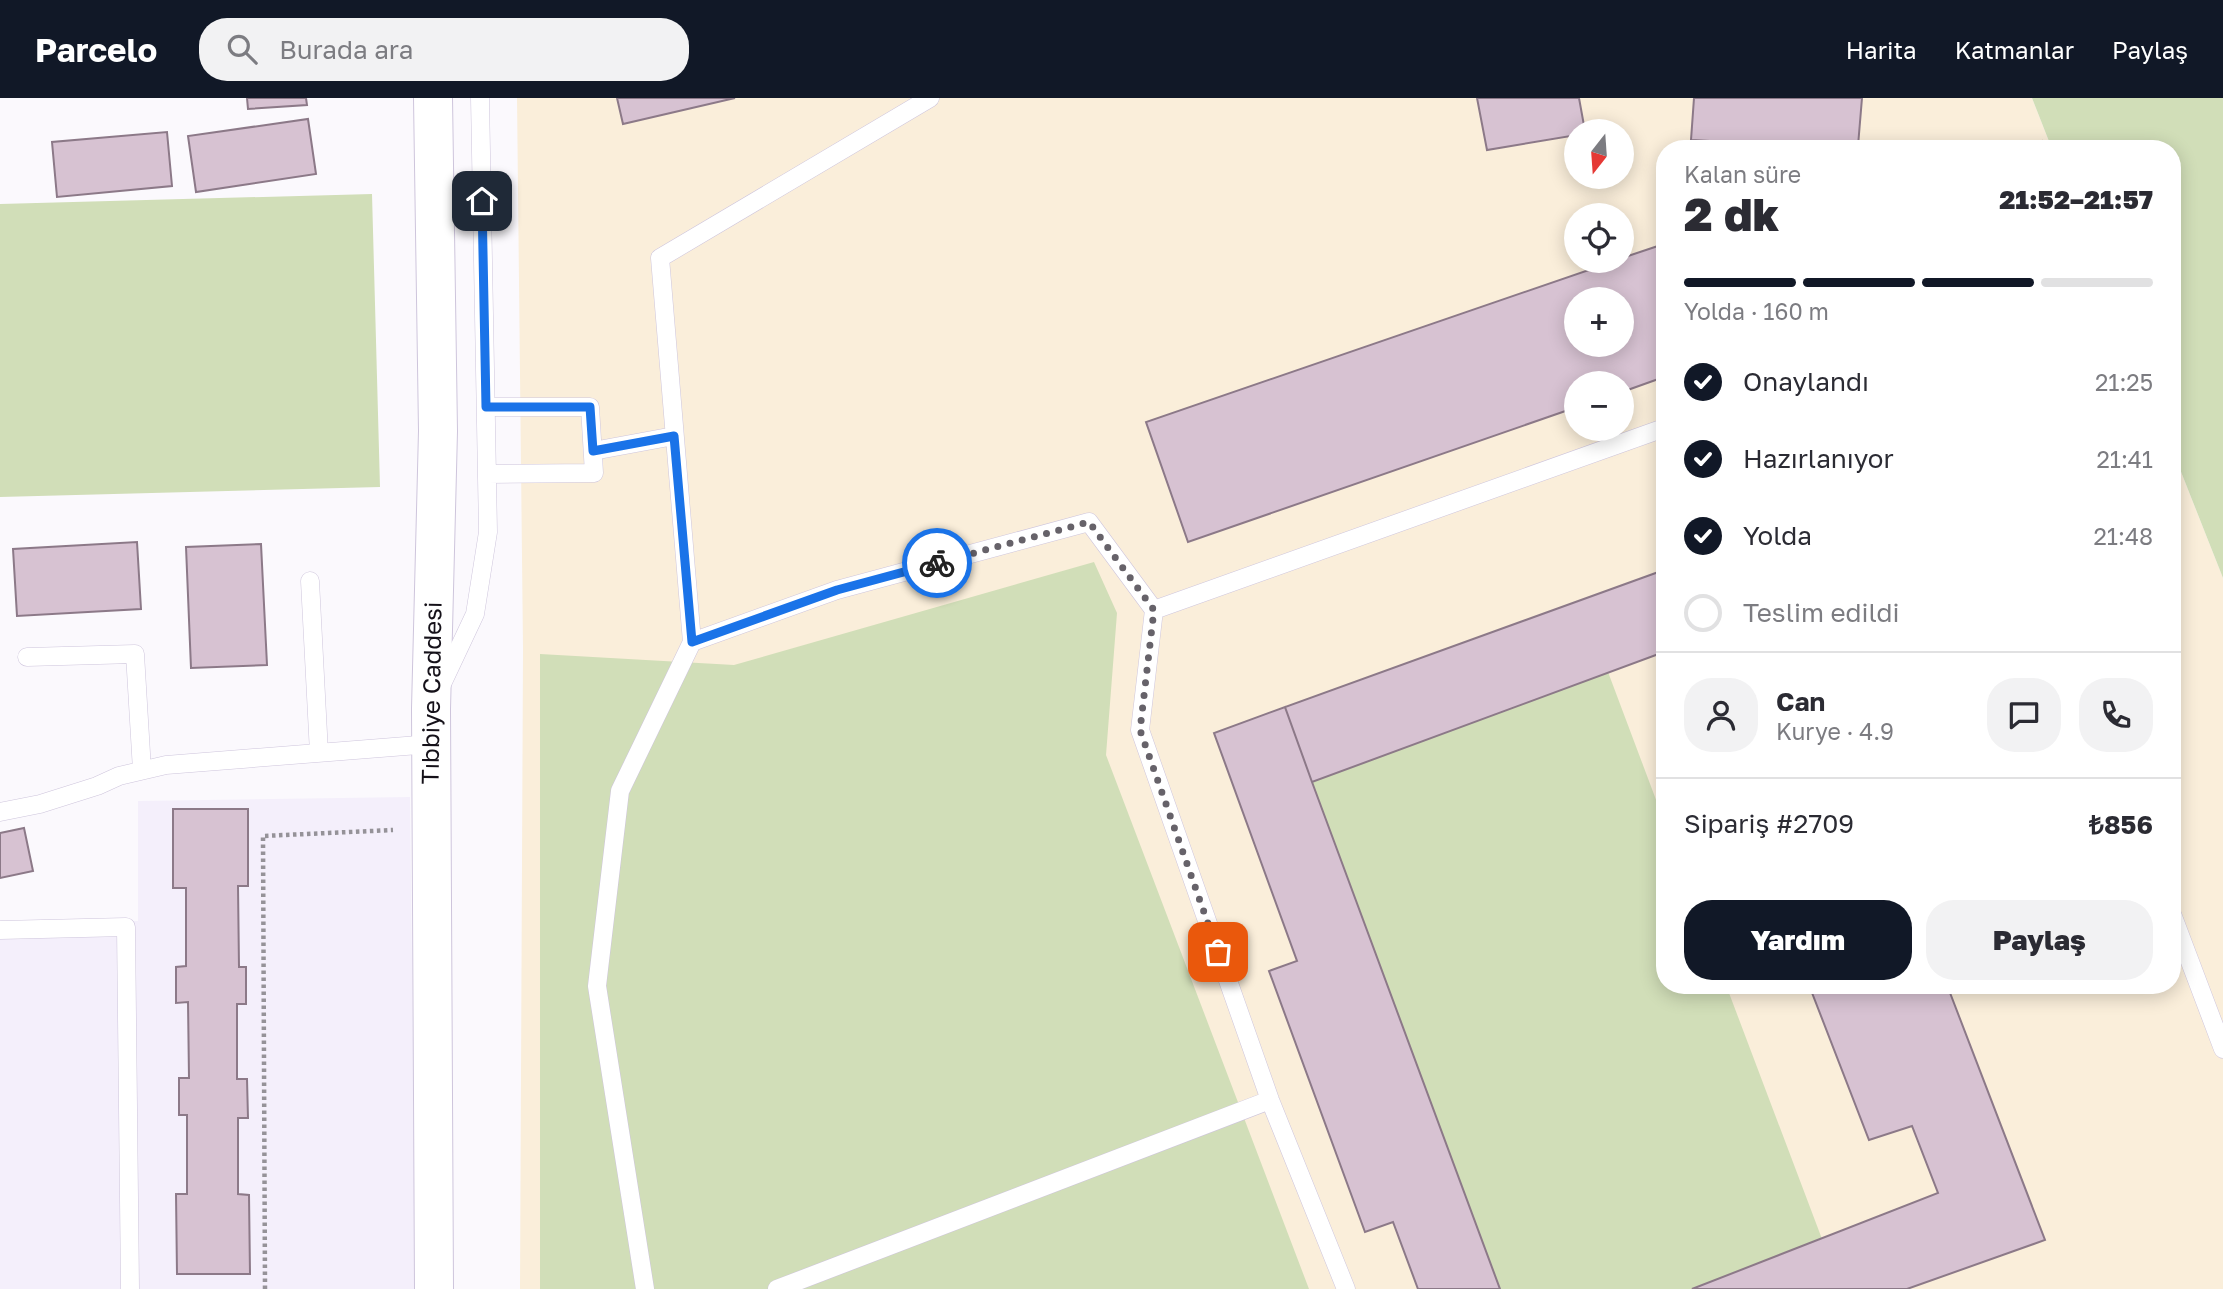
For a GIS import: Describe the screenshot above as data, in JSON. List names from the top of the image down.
{
  "streets": {
    "main road": ["Tıbbiye Caddesi"]
  },
  "north": "bottom",
  "page": {
    "header": "Parcelo",
    "search": "Burada ara",
    "nav": ["Harita", "Katmanlar", "Paylaş"],
    "map_buttons": ["+", "−"],
    "heading": ["2 dk", "Kalan süre", "21:52–21:57"],
    "panel": [
      "Can",
      "Kurye · 4.9",
      "Sipariş #2709",
      "₺856"
    ],
    "bar": "Yolda · 160 m",
    "list": [
      ["Onaylandı", "21:25"],
      ["Hazırlanıyor", "21:41"],
      ["Yolda", "21:48"],
      "Teslim edildi"
    ],
    "buttons": ["Yardım", "Paylaş"]
  }
}
